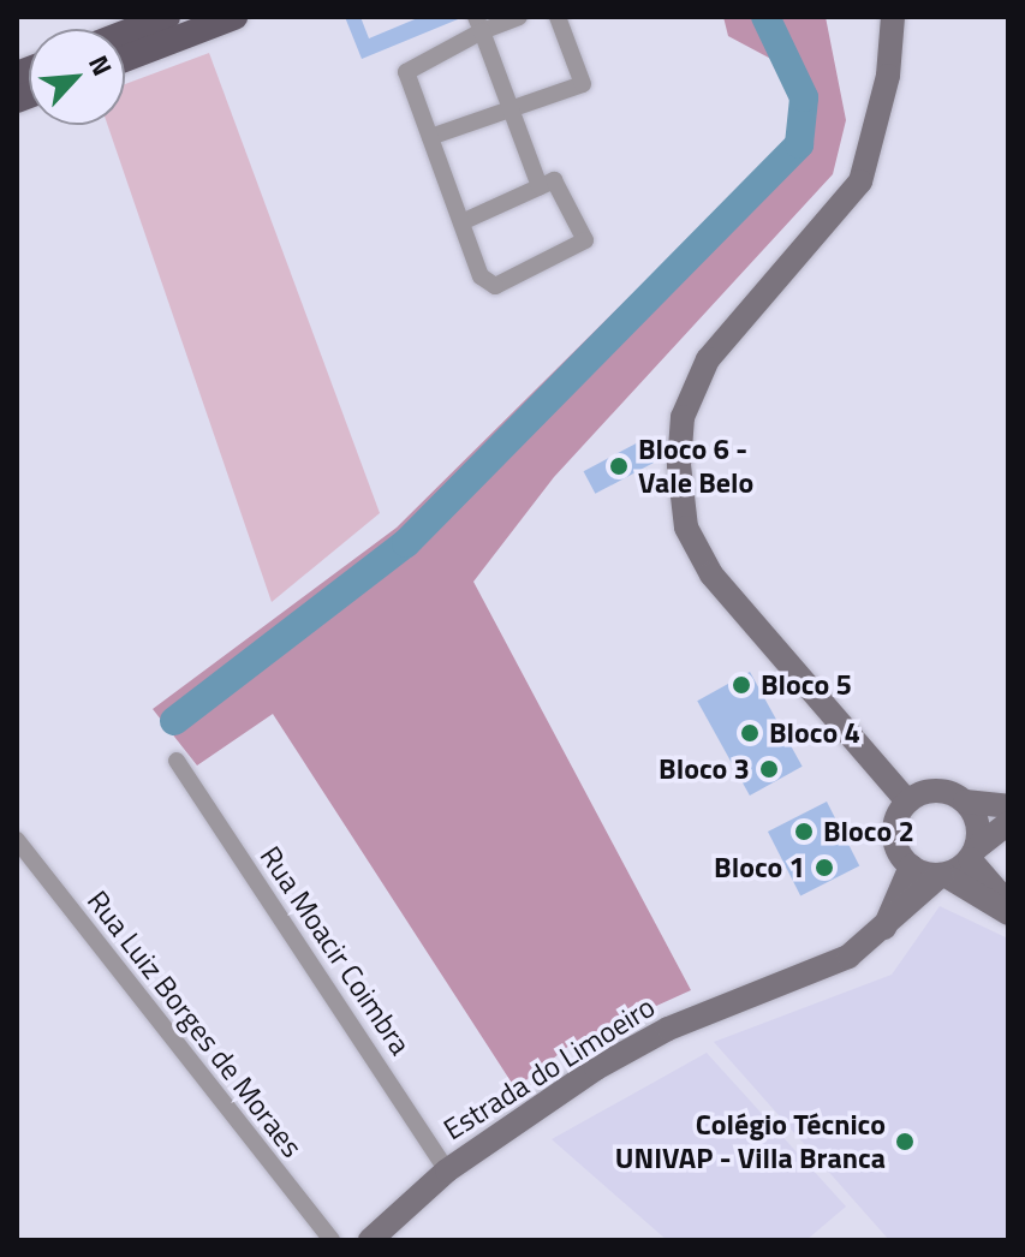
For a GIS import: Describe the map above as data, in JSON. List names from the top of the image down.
{
  "streets": {
    "main road": ["Estrada do Limoeiro"],
    "street": ["Rua Moacir Coimbra", "Rua Luiz Borges de Moraes"]
  },
  "crossings": [
    ["Rua Moacir Coimbra", "Estrada do Limoeiro"]
  ],
  "places": [
    "Bloco 6 - Vale Belo",
    "Bloco 5",
    "Bloco 4",
    "Bloco 3",
    "Bloco 2",
    "Bloco 1",
    "Colégio Técnico UNIVAP - Villa Branca"
  ],
  "north": "top right"
}
